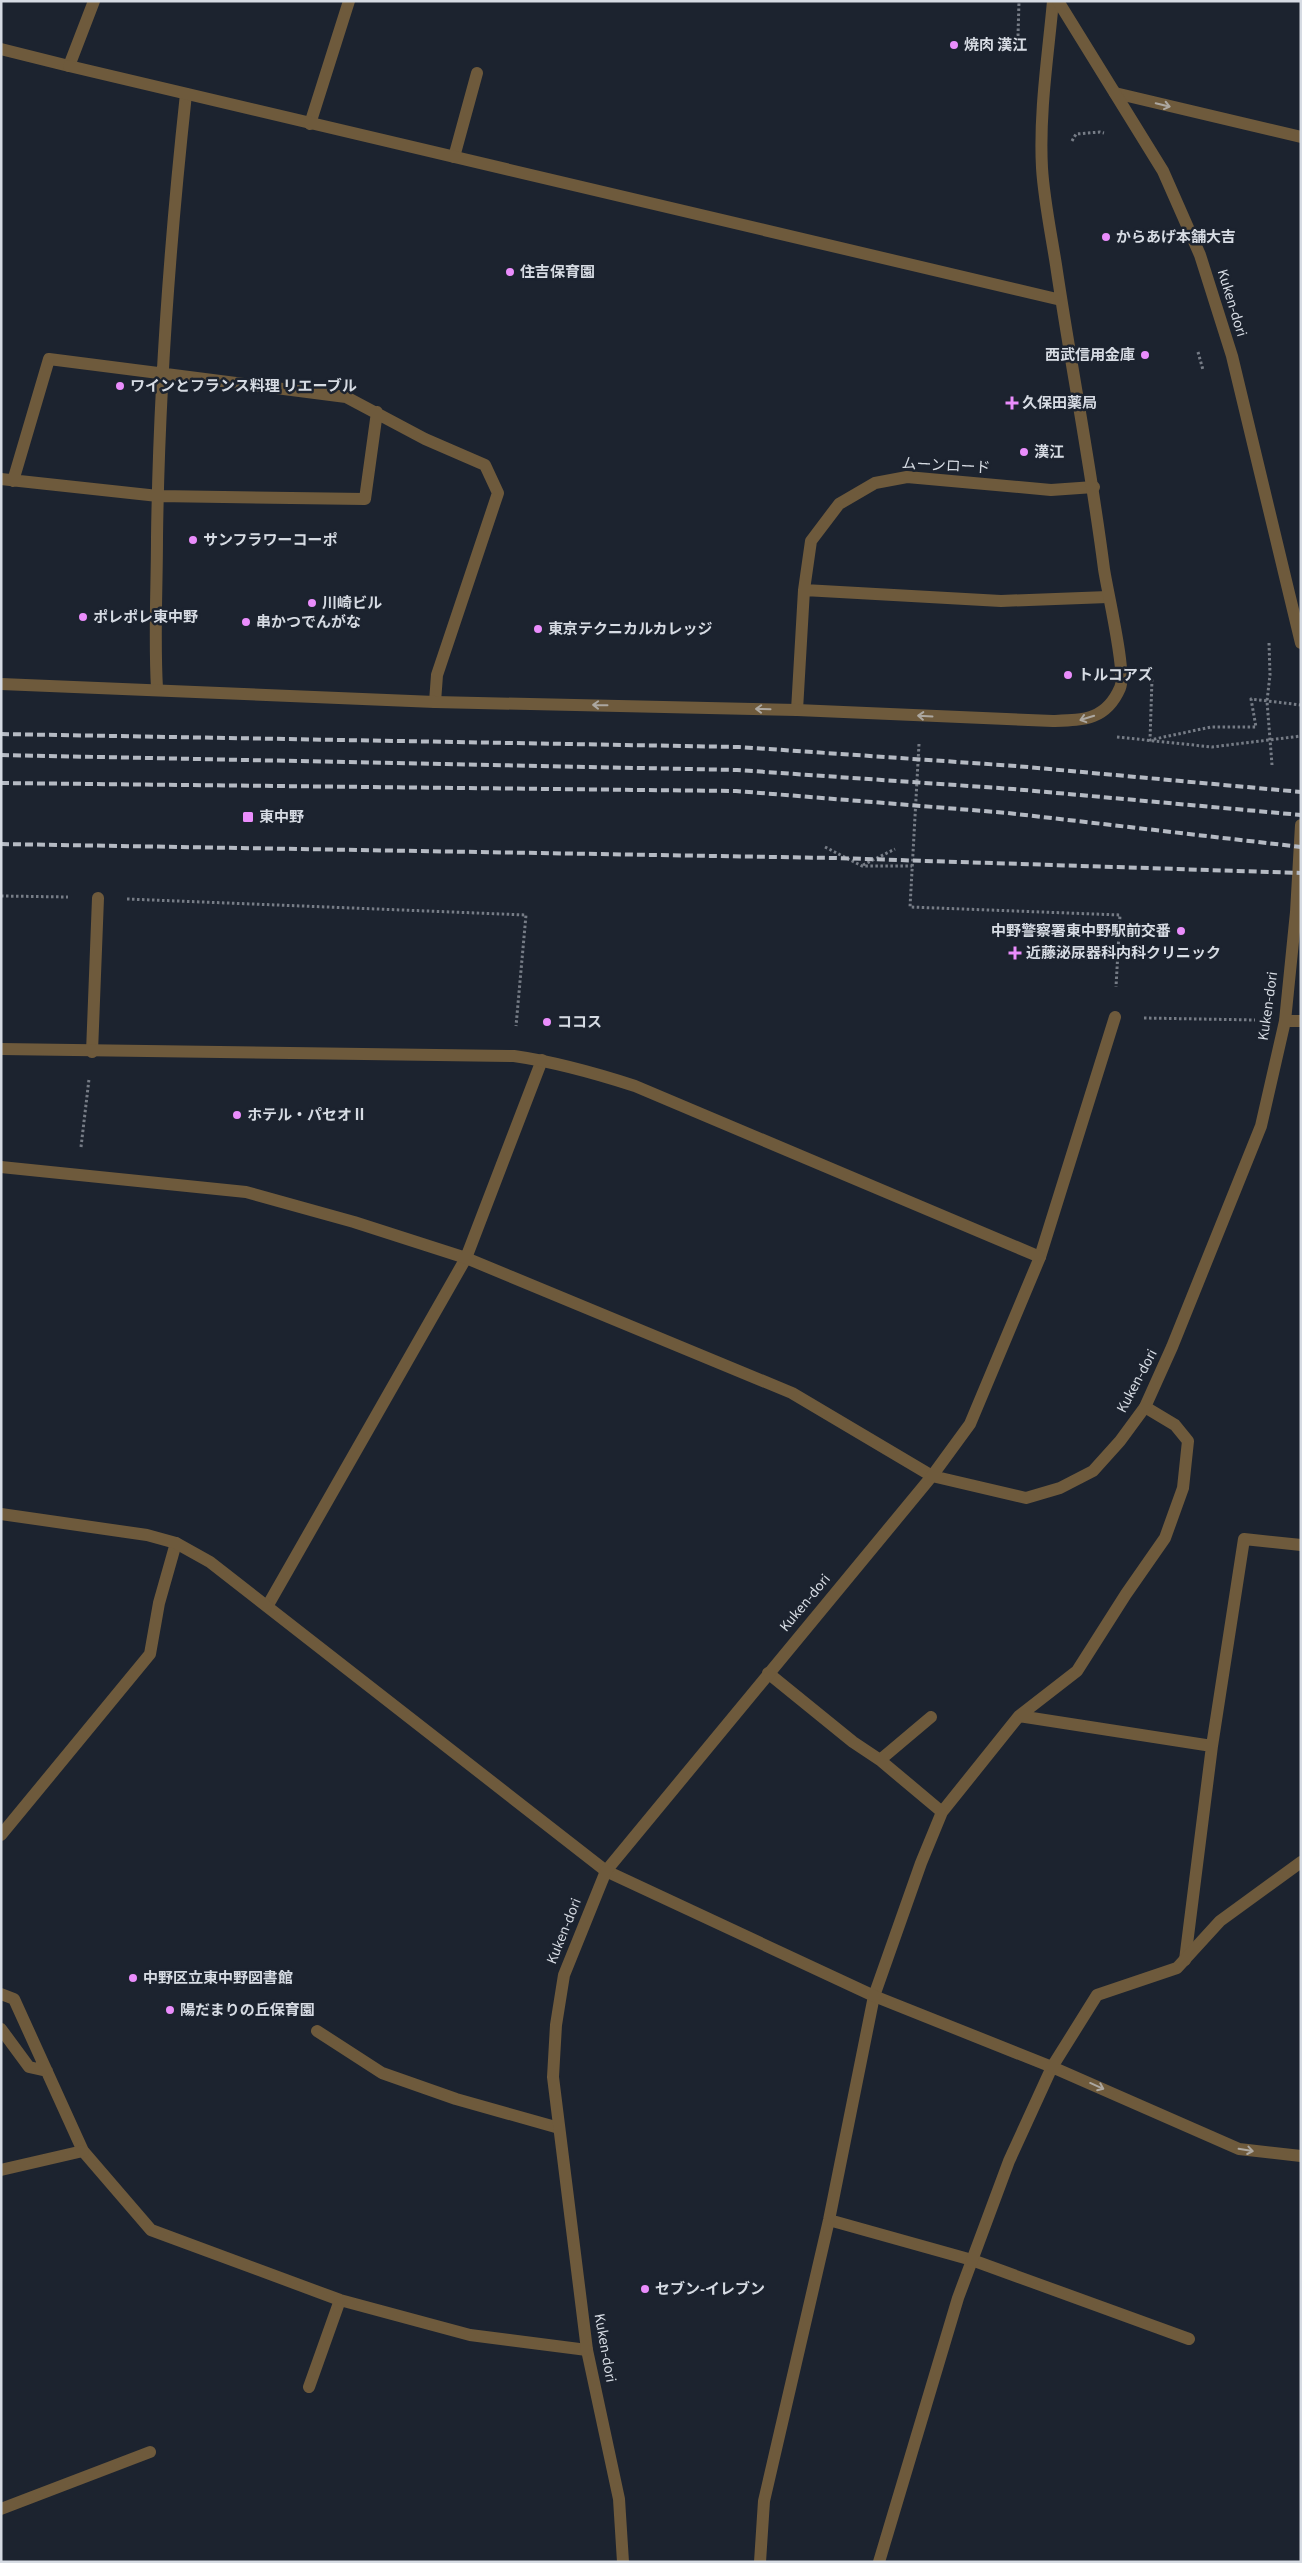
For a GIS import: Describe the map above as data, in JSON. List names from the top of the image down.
{
  "streets": {
    "street": ["Kuken-dori", "ムーンロード"]
  },
  "places": {
    "other": [
      "焼肉 漢江",
      "からあげ本舗大吉",
      "住吉保育園",
      "西武信用金庫",
      "ワインとフランス料理 リエーブル",
      "漢江",
      "サンフラワーコーポ",
      "川崎ビル",
      "ポレポレ東中野",
      "串かつでんがな",
      "東京テクニカルカレッジ",
      "トルコアズ",
      "中野警察署東中野駅前交番",
      "ココス",
      "ホテル・パセオⅡ",
      "中野区立東中野図書館",
      "陽だまりの丘保育園",
      "セブン-イレブン"
    ],
    "health": ["久保田薬局", "近藤泌尿器科内科クリニック"],
    "transit": ["東中野"]
  }
}
